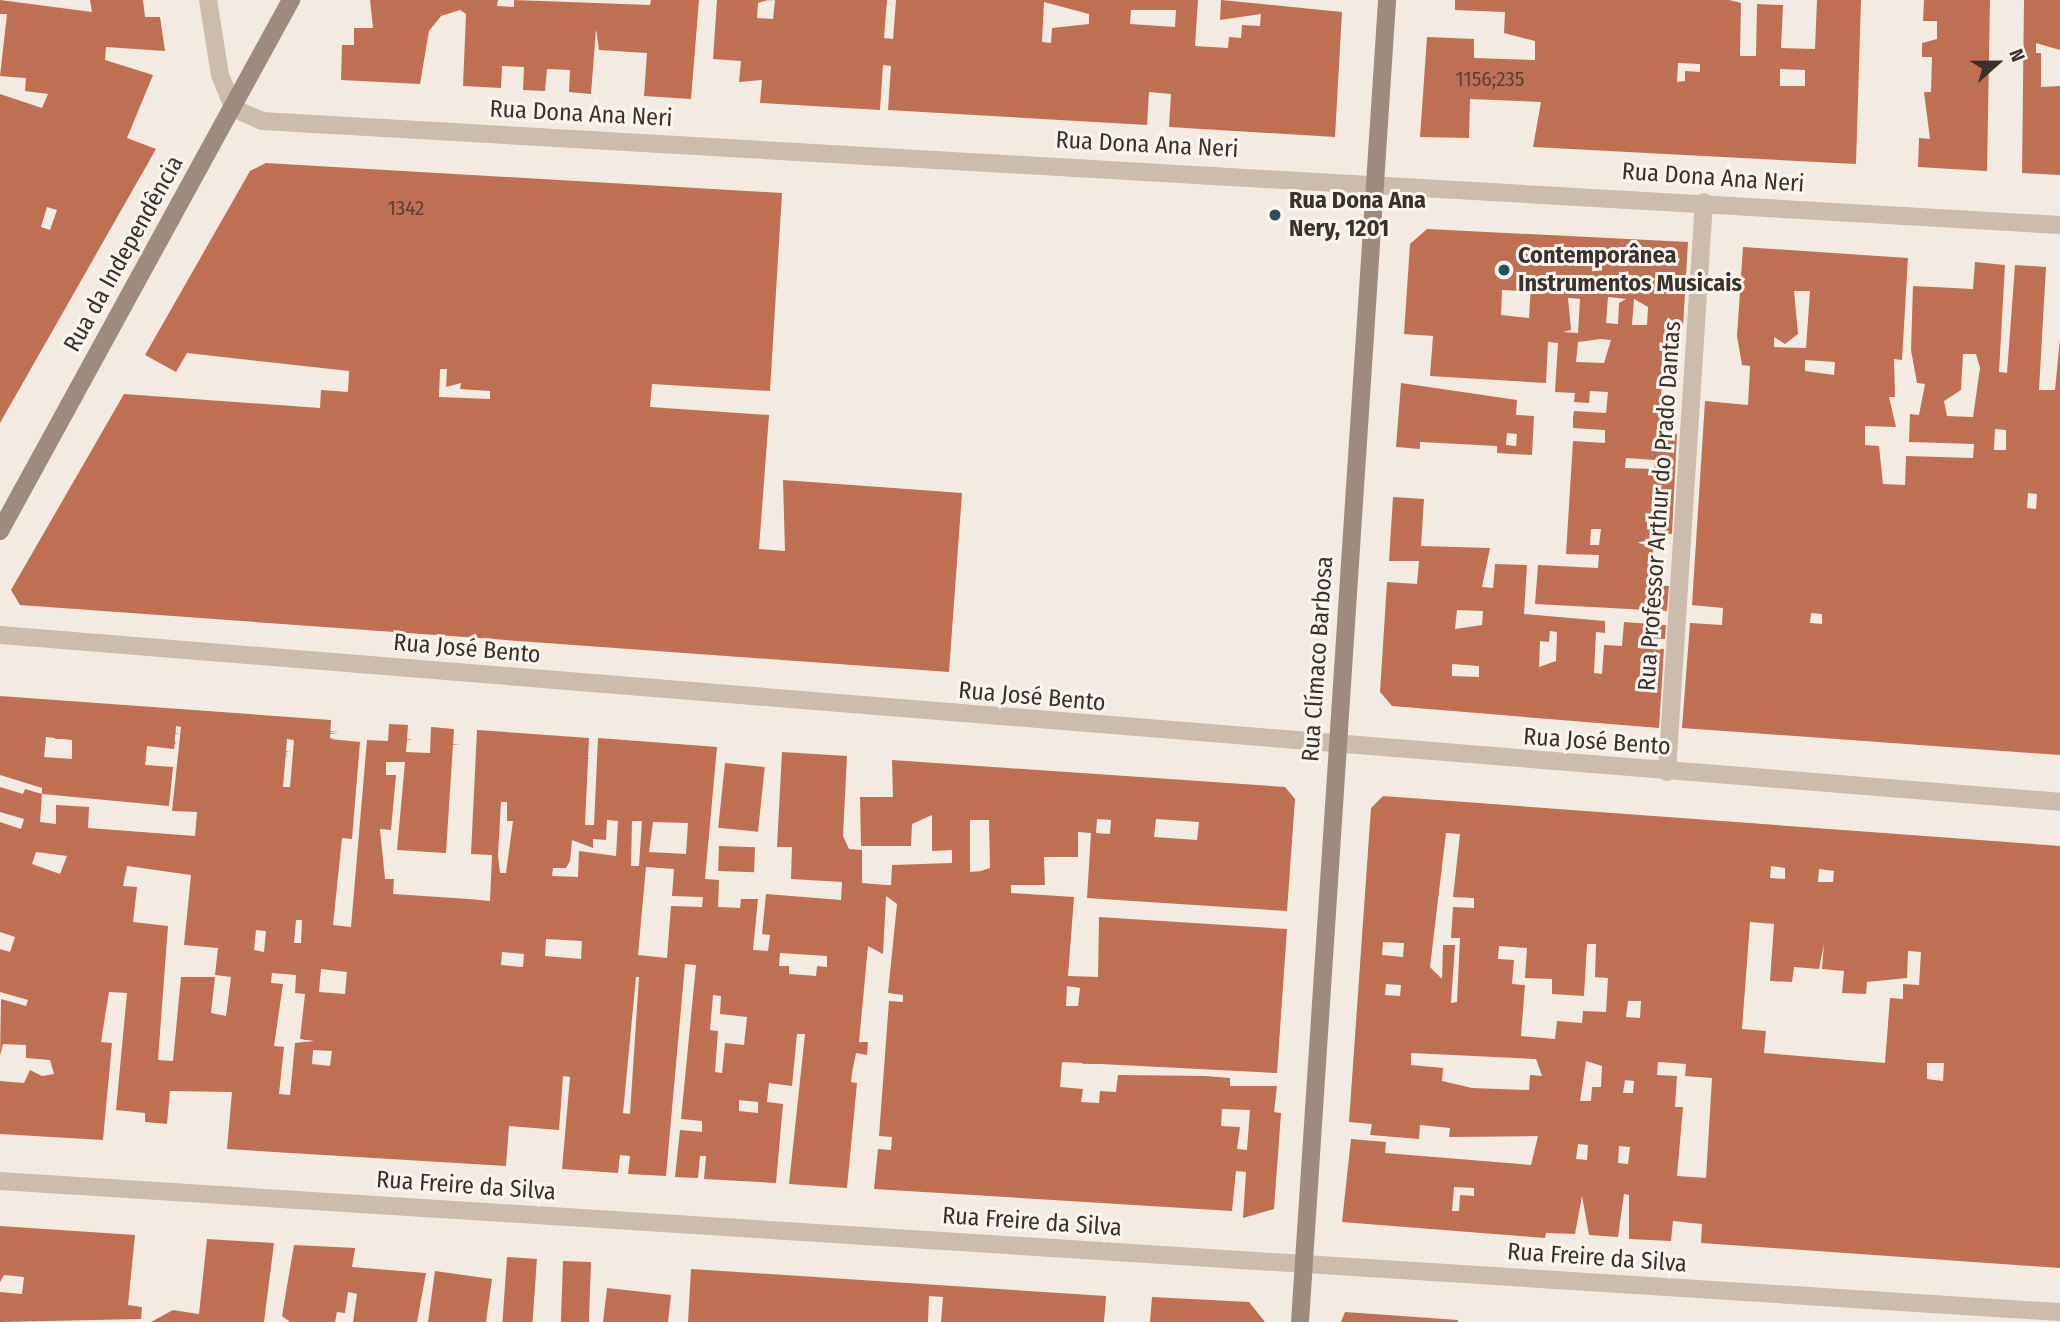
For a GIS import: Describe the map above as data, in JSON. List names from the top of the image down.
{
  "streets": {
    "main road": ["Rua da Independência", "Rua Clímaco Barbosa"],
    "street": [
      "Rua Dona Ana Neri",
      "Rua Professor Arthur do Prado Dantas",
      "Rua José Bento",
      "Rua Freire da Silva"
    ]
  },
  "crossings": [
    ["Rua Dona Ana Neri", "Rua da Independência"],
    ["Rua Dona Ana Neri", "Rua Professor Arthur do Prado Dantas"],
    ["Rua Dona Ana Neri", "Rua Clímaco Barbosa"],
    ["Rua Professor Arthur do Prado Dantas", "Rua José Bento"],
    ["Rua José Bento", "Rua Clímaco Barbosa"],
    ["Rua Clímaco Barbosa", "Rua Freire da Silva"]
  ],
  "places": ["Rua Dona Ana Nery, 1201", "Contemporânea Instrumentos Musicais"],
  "house_numbers": ["1156;235", "1342"],
  "north": "right"
}
